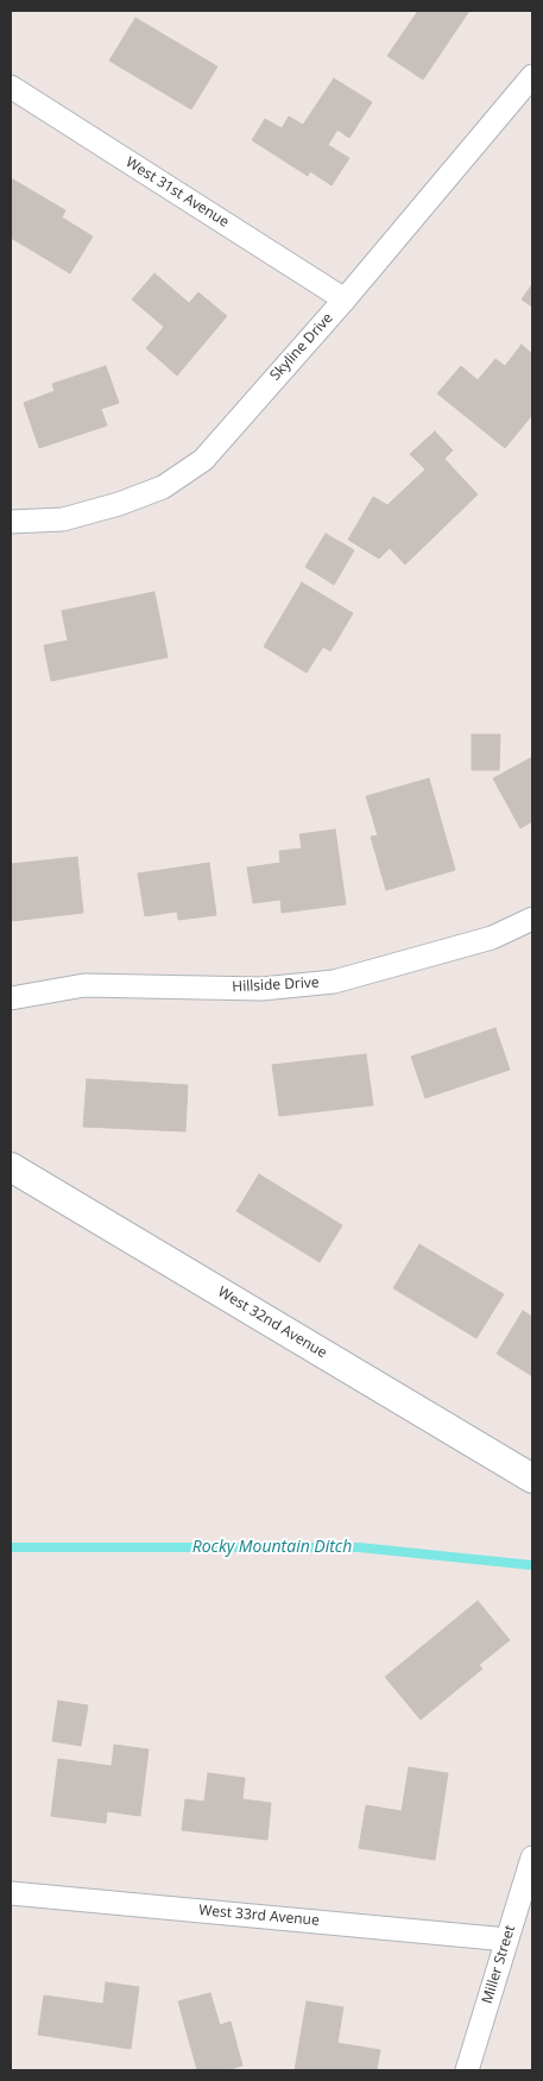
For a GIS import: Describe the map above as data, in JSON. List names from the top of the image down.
{
  "streets": {
    "street": [
      "West 31st Avenue",
      "Skyline Drive",
      "Hillside Drive",
      "West 32nd Avenue",
      "West 33rd Avenue",
      "Miller Street"
    ]
  },
  "crossings": [
    ["West 31st Avenue", "Skyline Drive"],
    ["West 33rd Avenue", "Miller Street"]
  ],
  "water": ["Rocky Mountain Ditch"]
}
